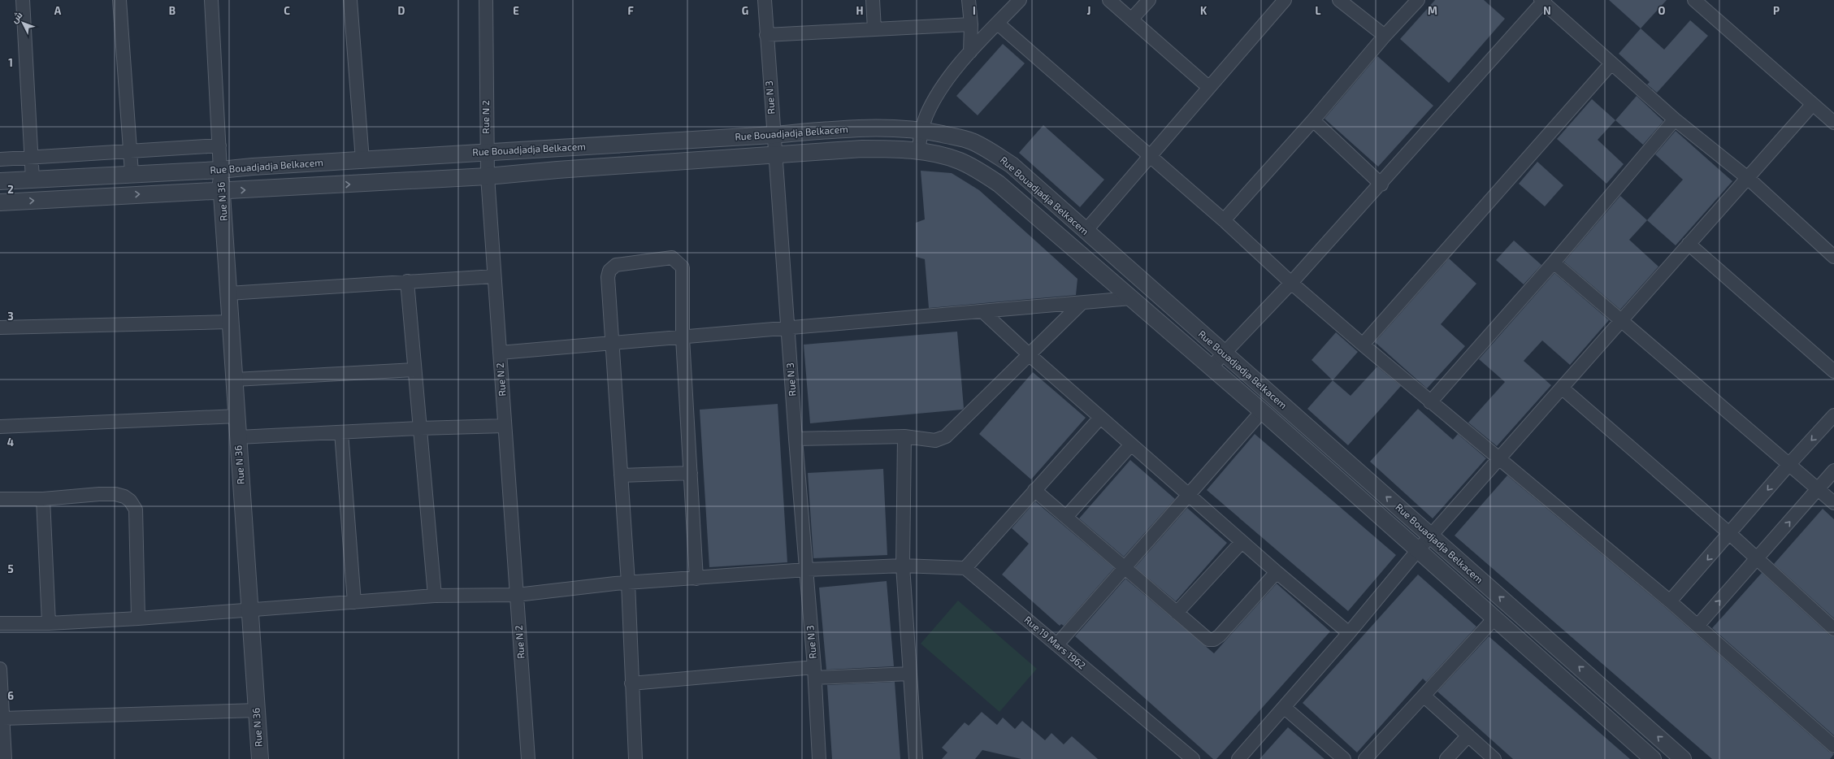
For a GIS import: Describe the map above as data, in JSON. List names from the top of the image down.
{
  "streets": {
    "street": [
      "Rue N 3",
      "Rue N 2",
      "Rue Bouadjadja Belkacem",
      "Rue N 36",
      "Rue 19 Mars 1962"
    ]
  },
  "crossings": [
    ["Rue N 3", "Rue Bouadjadja Belkacem"],
    ["Rue N 2", "Rue Bouadjadja Belkacem"],
    ["Rue Bouadjadja Belkacem", "Rue N 36"]
  ],
  "north": "top left",
  "grid": {
    "columns": [
      "A",
      "B",
      "C",
      "D",
      "E",
      "F",
      "G",
      "H",
      "I",
      "J",
      "K",
      "L",
      "M",
      "N",
      "O",
      "P"
    ],
    "rows": [
      "1",
      "2",
      "3",
      "4",
      "5",
      "6"
    ]
  }
}
